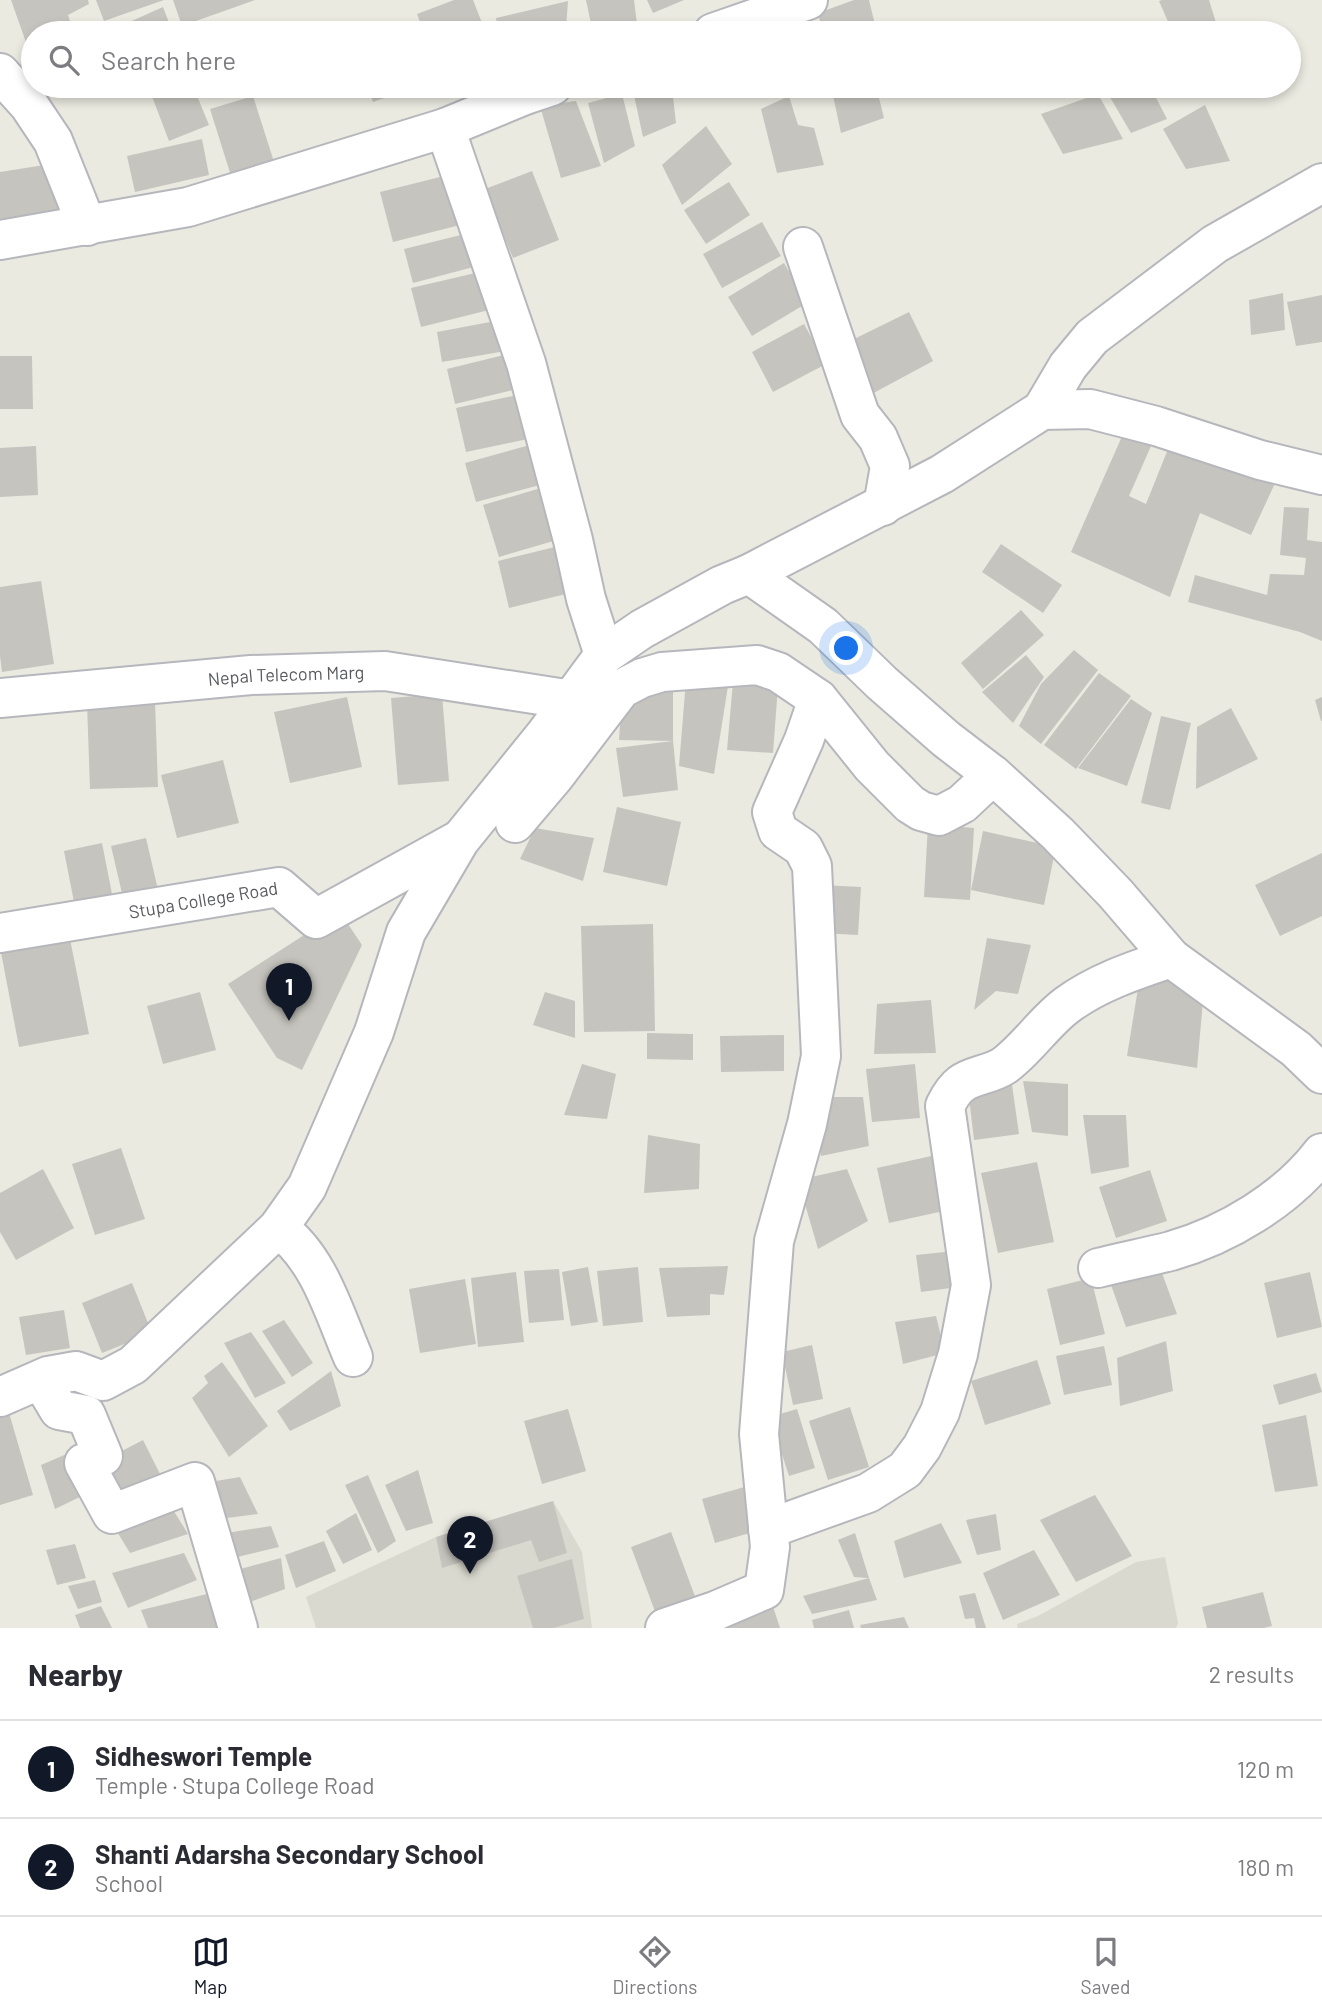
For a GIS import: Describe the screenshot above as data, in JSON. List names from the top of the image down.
{
  "streets": {
    "street": ["Nepal Telecom Marg", "Stupa College Road"]
  },
  "page": {
    "search": "Search here",
    "pins": ["1", "2"],
    "heading": ["Nearby", "2 results"],
    "list": [
      {
        "mark": "1",
        "name": "Sidheswori Temple",
        "note": "Temple · Stupa College Road",
        "value": "120 m"
      },
      {
        "mark": "2",
        "name": "Shanti Adarsha Secondary School",
        "note": "School",
        "value": "180 m"
      }
    ],
    "nav": ["Map", "Directions", "Saved"]
  }
}
